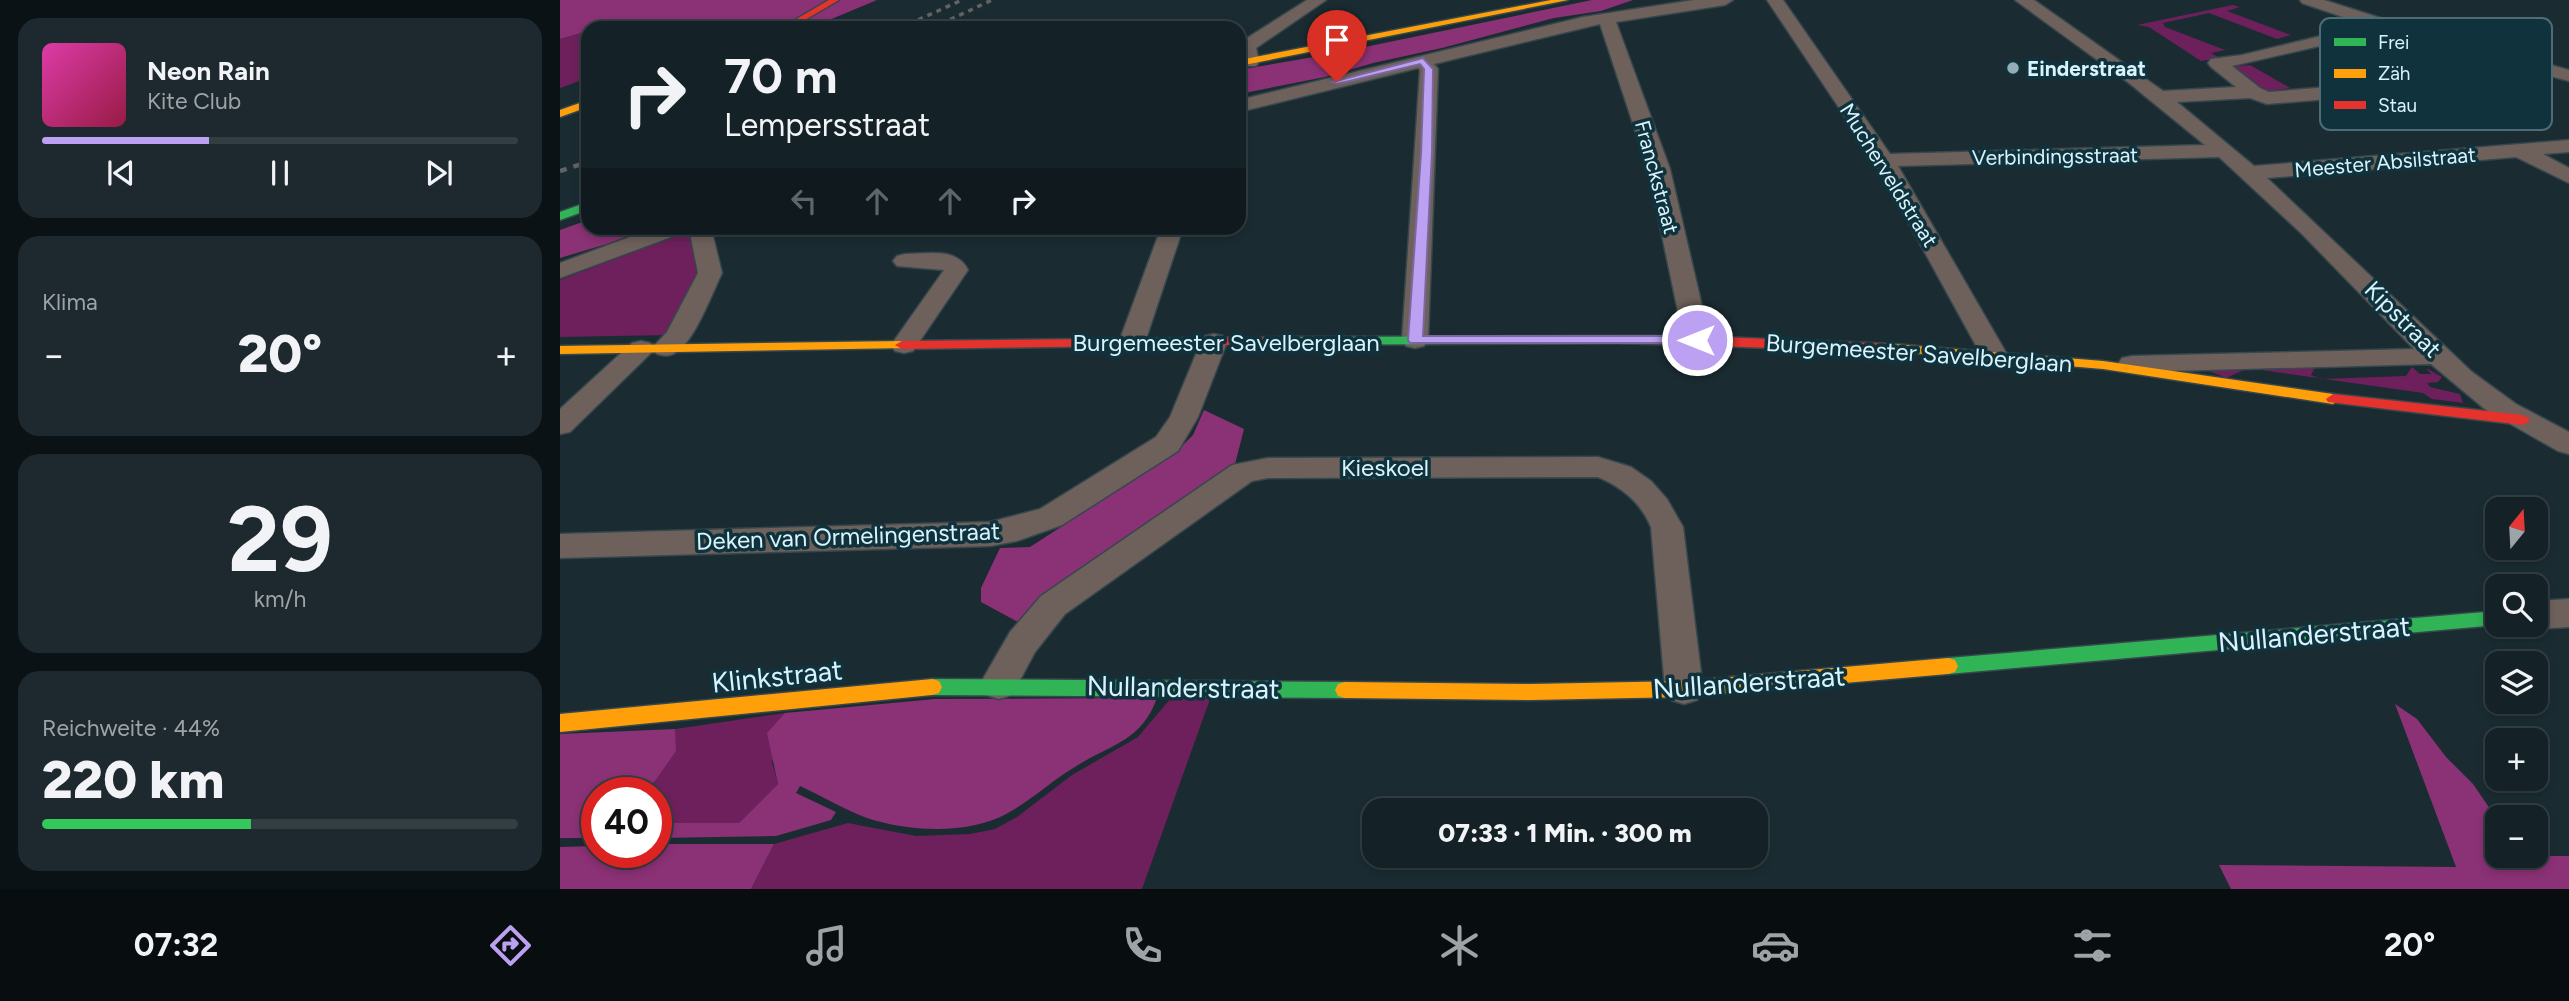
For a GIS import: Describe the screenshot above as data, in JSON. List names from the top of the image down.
{
  "streets": {
    "street": [
      "Verbindingsstraat",
      "Meester Absilstraat",
      "Mucherveldstraat",
      "Franckstraat",
      "Kipstraat",
      "Burgemeester Savelberglaan",
      "Kieskoel",
      "Deken van Ormelingenstraat",
      "Nullanderstraat",
      "Klinkstraat"
    ]
  },
  "crossings": [
    ["Verbindingsstraat", "Mucherveldstraat"],
    ["Meester Absilstraat", "Kipstraat"],
    ["Mucherveldstraat", "Burgemeester Savelberglaan"],
    ["Franckstraat", "Burgemeester Savelberglaan"],
    ["Kipstraat", "Burgemeester Savelberglaan"],
    ["Burgemeester Savelberglaan", "Deken van Ormelingenstraat"],
    ["Kieskoel", "Nullanderstraat"],
    ["Kieskoel", "Klinkstraat"],
    ["Nullanderstraat", "Klinkstraat"]
  ],
  "places": ["Einderstraat"],
  "legend": ["Frei", "Zäh", "Stau"],
  "north": "top",
  "page": {
    "turn": ["70 m", "Lempersstraat"],
    "song": ["Neon Rain", "Kite Club"],
    "tile": [
      "Klima",
      ["29", "km/h"],
      ["Reichweite · 44%", "220 km"]
    ],
    "heat": ["−", "20°", "+"],
    "map_buttons": ["+", "−"],
    "limit": "40",
    "trip": "07:33 · 1 Min. · 300 m",
    "tabs": ["07:32", "20°"]
  }
}
